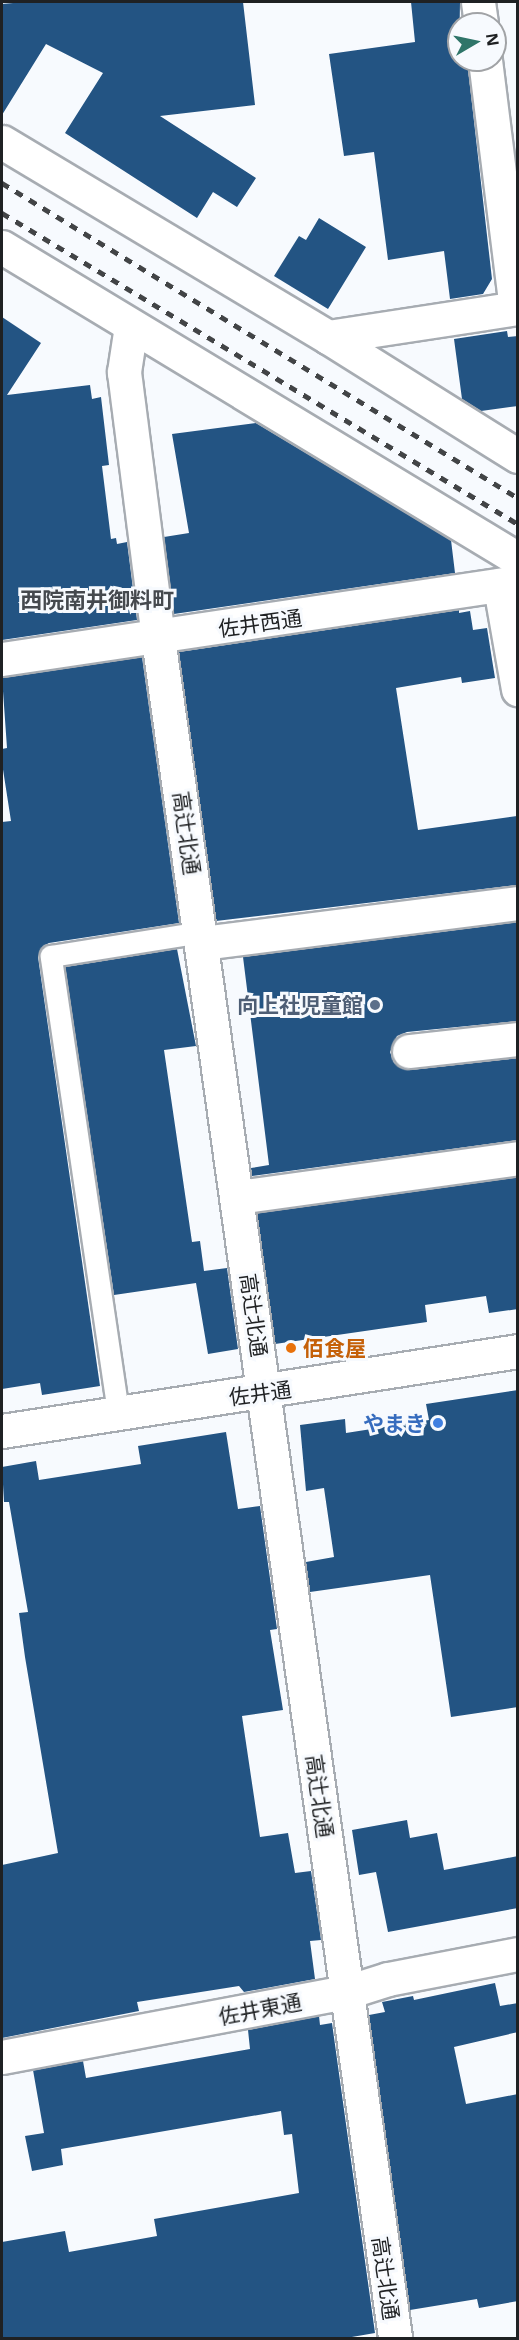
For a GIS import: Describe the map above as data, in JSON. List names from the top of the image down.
{
  "streets": {
    "street": [
      "佐井西通",
      "高辻北通",
      "佐井通",
      "佐井東通"
    ]
  },
  "crossings": [
    ["佐井西通", "高辻北通"],
    ["高辻北通", "佐井通"],
    ["高辻北通", "佐井東通"]
  ],
  "districts": ["西院南井御料町"],
  "places": ["向上社児童館", "佰食屋", "やまき"],
  "north": "right"
}
